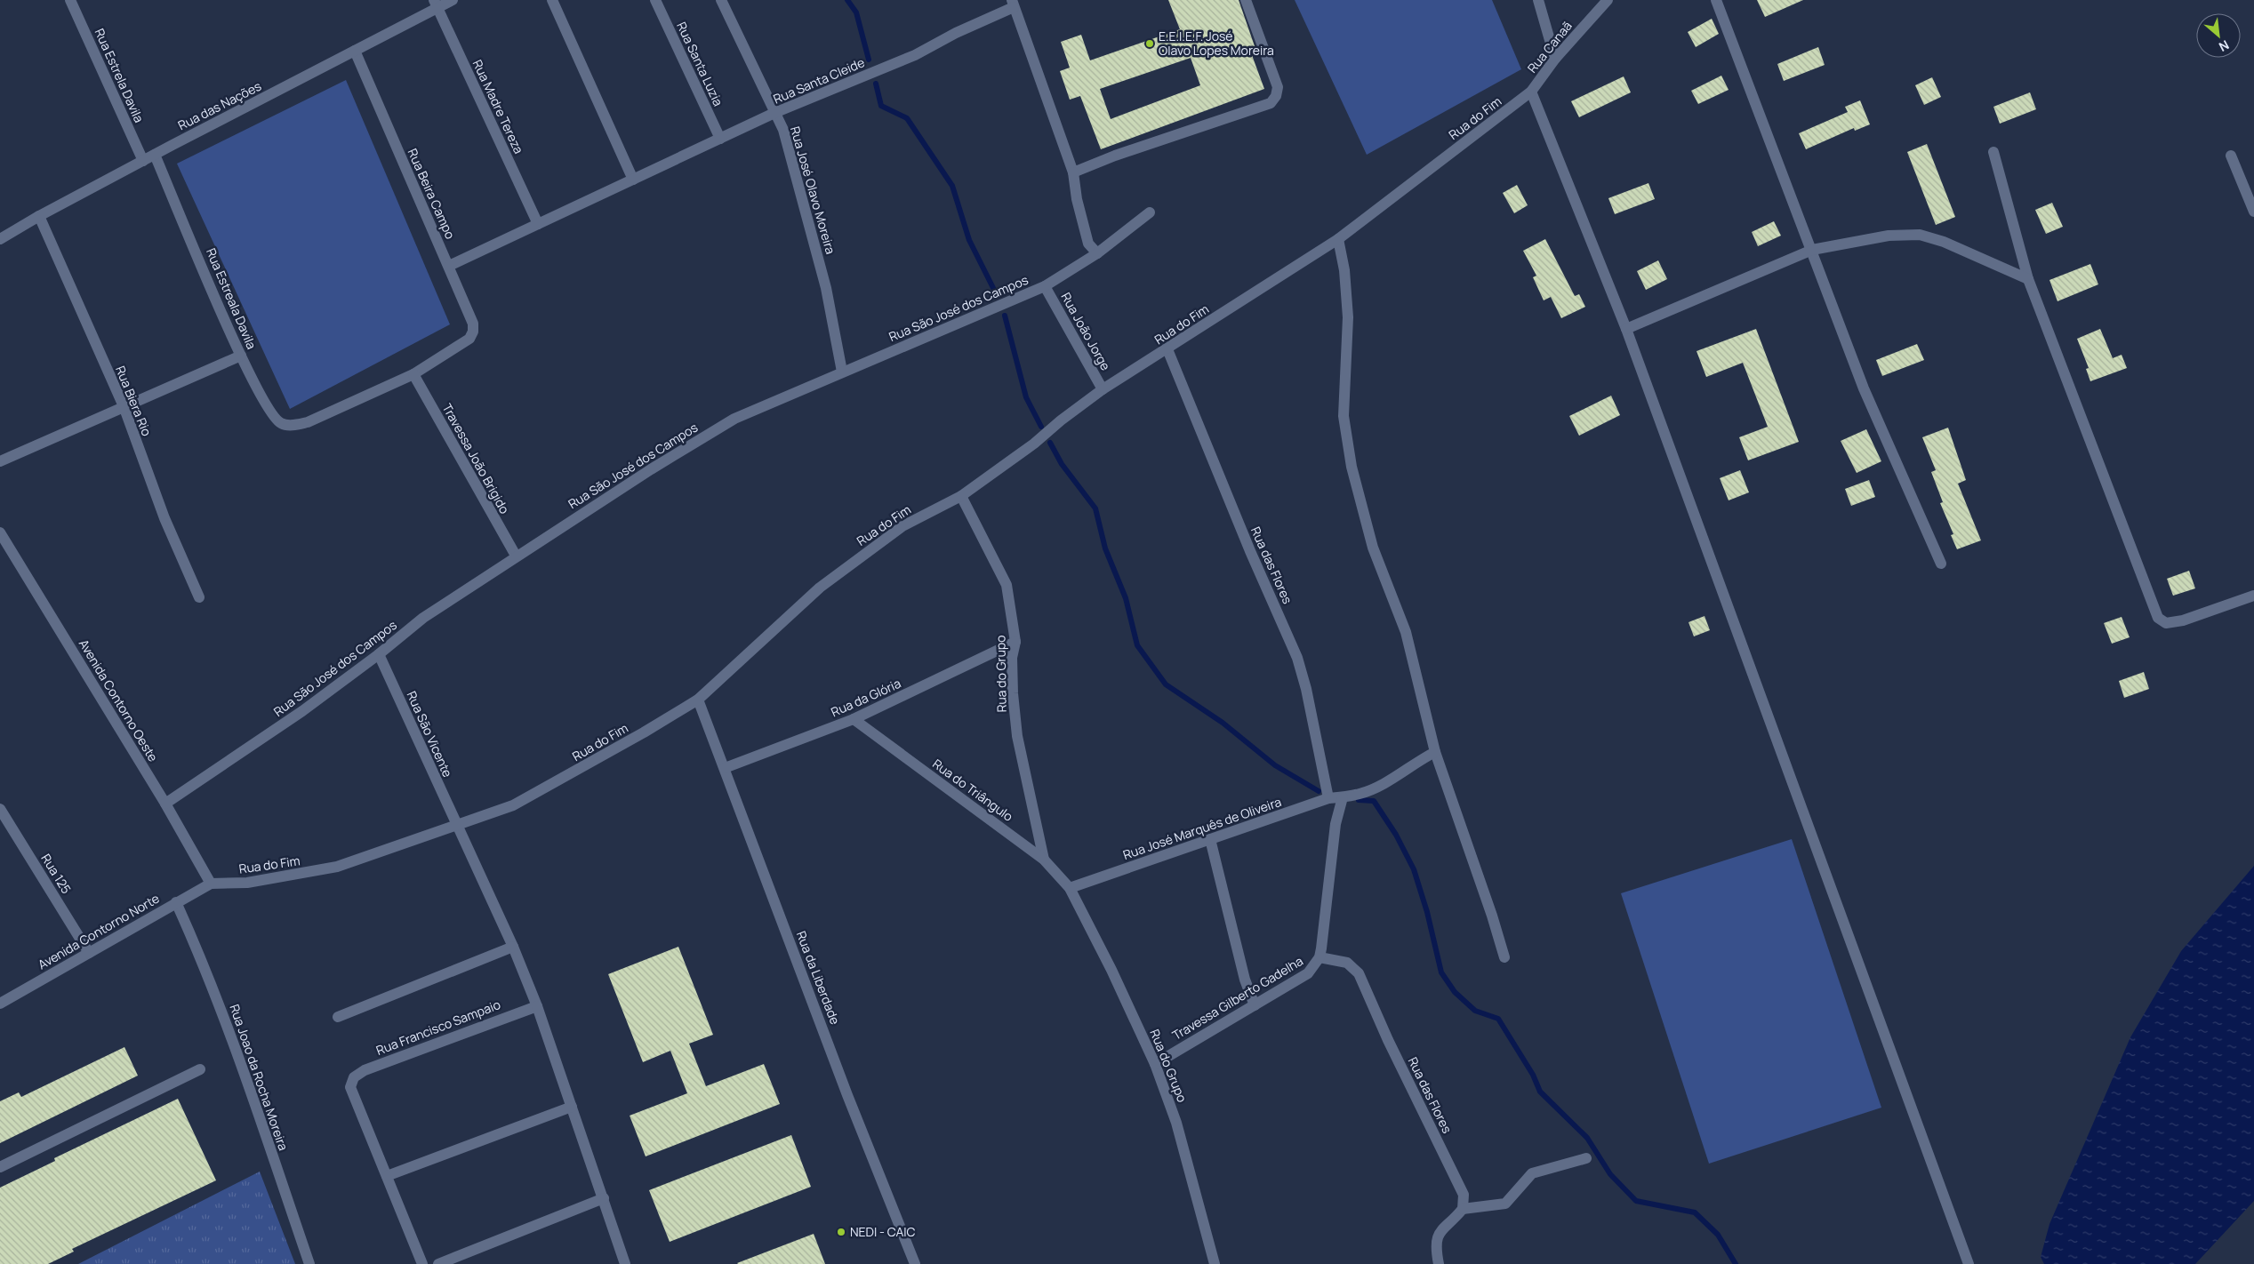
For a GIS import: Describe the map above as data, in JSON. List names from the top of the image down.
{
  "streets": {
    "street": [
      "Rua Canaã",
      "Rua Santa Luzia",
      "Rua Estrela Davila",
      "Rua Santa Cleide",
      "Rua das Nações",
      "Rua Madre Tereza",
      "Rua do Fim",
      "Rua José Olavo Moreira",
      "Rua Beira Campo",
      "Rua Estreala Davila",
      "Rua São José dos Campos",
      "Rua João Jorge",
      "Rua Biera Rio",
      "Travessa João Brigido",
      "Rua das Flores",
      "Rua do Grupo",
      "Rua da Glória",
      "Avenida Contorno Oeste",
      "Rua São Vicente",
      "Rua do Triângulo",
      "Rua José Marquês de Oliveira",
      "Rua 125",
      "Avenida Contorno Norte",
      "Rua da Liberdade",
      "Travessa Gilberto Gadelha",
      "Rua Francisco Sampaio",
      "Rua Joao da Rocha Moreira"
    ]
  },
  "crossings": [
    ["Rua Canaã", "Rua do Fim"],
    ["Rua Santa Luzia", "Rua Santa Cleide"],
    ["Rua Estrela Davila", "Rua das Nações"],
    ["Rua Santa Cleide", "Rua Madre Tereza"],
    ["Rua Santa Cleide", "Rua José Olavo Moreira"],
    ["Rua Santa Cleide", "Rua Beira Campo"],
    ["Rua das Nações", "Rua Madre Tereza"],
    ["Rua das Nações", "Rua Beira Campo"],
    ["Rua das Nações", "Rua Estreala Davila"],
    ["Rua das Nações", "Rua Biera Rio"],
    ["Rua do Fim", "Rua João Jorge"],
    ["Rua do Fim", "Rua das Flores"],
    ["Rua do Fim", "Rua do Grupo"],
    ["Rua do Fim", "Avenida Contorno Oeste"],
    ["Rua do Fim", "Rua São Vicente"],
    ["Rua do Fim", "Avenida Contorno Norte"],
    ["Rua do Fim", "Rua da Liberdade"],
    ["Rua José Olavo Moreira", "Rua São José dos Campos"],
    ["Rua Beira Campo", "Rua Estreala Davila"],
    ["Rua Estreala Davila", "Travessa João Brigido"],
    ["Rua São José dos Campos", "Rua João Jorge"],
    ["Rua São José dos Campos", "Travessa João Brigido"],
    ["Rua São José dos Campos", "Avenida Contorno Oeste"],
    ["Rua São José dos Campos", "Rua São Vicente"],
    ["Rua das Flores", "Rua José Marquês de Oliveira"],
    ["Rua das Flores", "Travessa Gilberto Gadelha"],
    ["Rua do Grupo", "Rua da Glória"],
    ["Rua do Grupo", "Rua do Triângulo"],
    ["Rua do Grupo", "Rua José Marquês de Oliveira"],
    ["Rua do Grupo", "Travessa Gilberto Gadelha"],
    ["Rua da Glória", "Rua do Triângulo"],
    ["Rua da Glória", "Rua da Liberdade"],
    ["Avenida Contorno Oeste", "Avenida Contorno Norte"],
    ["Rua do Triângulo", "Rua José Marquês de Oliveira"],
    ["Rua José Marquês de Oliveira", "Travessa Gilberto Gadelha"],
    ["Rua 125", "Avenida Contorno Norte"],
    ["Avenida Contorno Norte", "Rua Joao da Rocha Moreira"]
  ],
  "places": ["E.E.I.E.F. José Olavo Lopes Moreira", "NEDI - CAIC"],
  "north": "bottom right"
}
